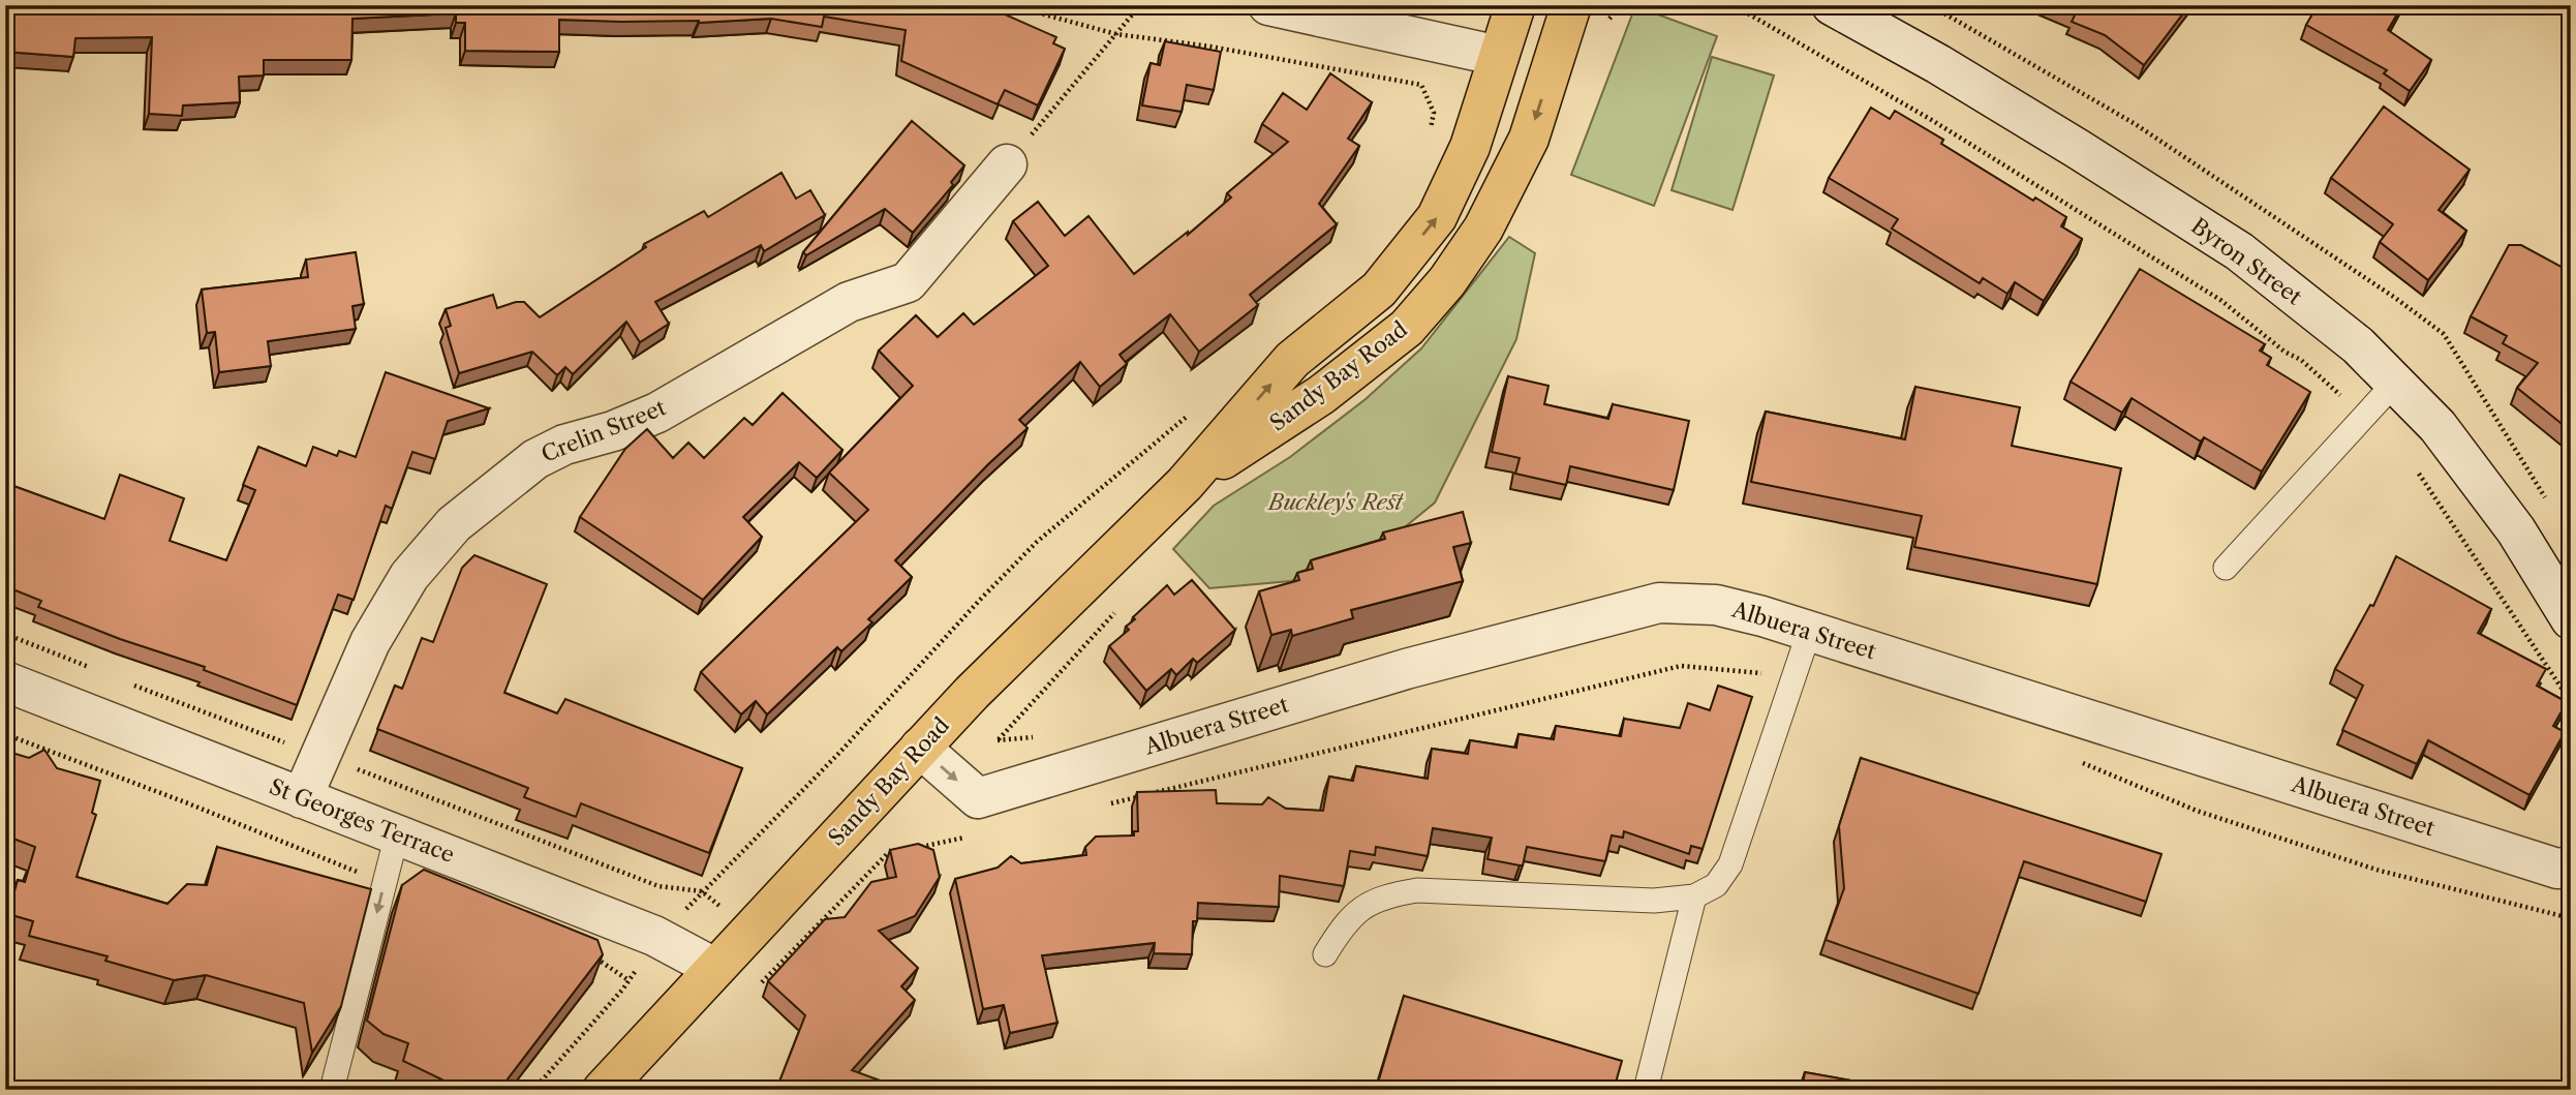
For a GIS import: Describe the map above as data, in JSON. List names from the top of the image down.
{
  "streets": {
    "main road": ["Sandy Bay Road"],
    "street": [
      "Byron Street",
      "Crelin Street",
      "Albuera Street",
      "St Georges Terrace"
    ]
  },
  "crossings": [
    ["Sandy Bay Road", "Albuera Street"],
    ["Sandy Bay Road", "St Georges Terrace"],
    ["Crelin Street", "St Georges Terrace"]
  ],
  "one_way": ["Albuera Street"],
  "parks": ["Buckley's Rest"]
}
